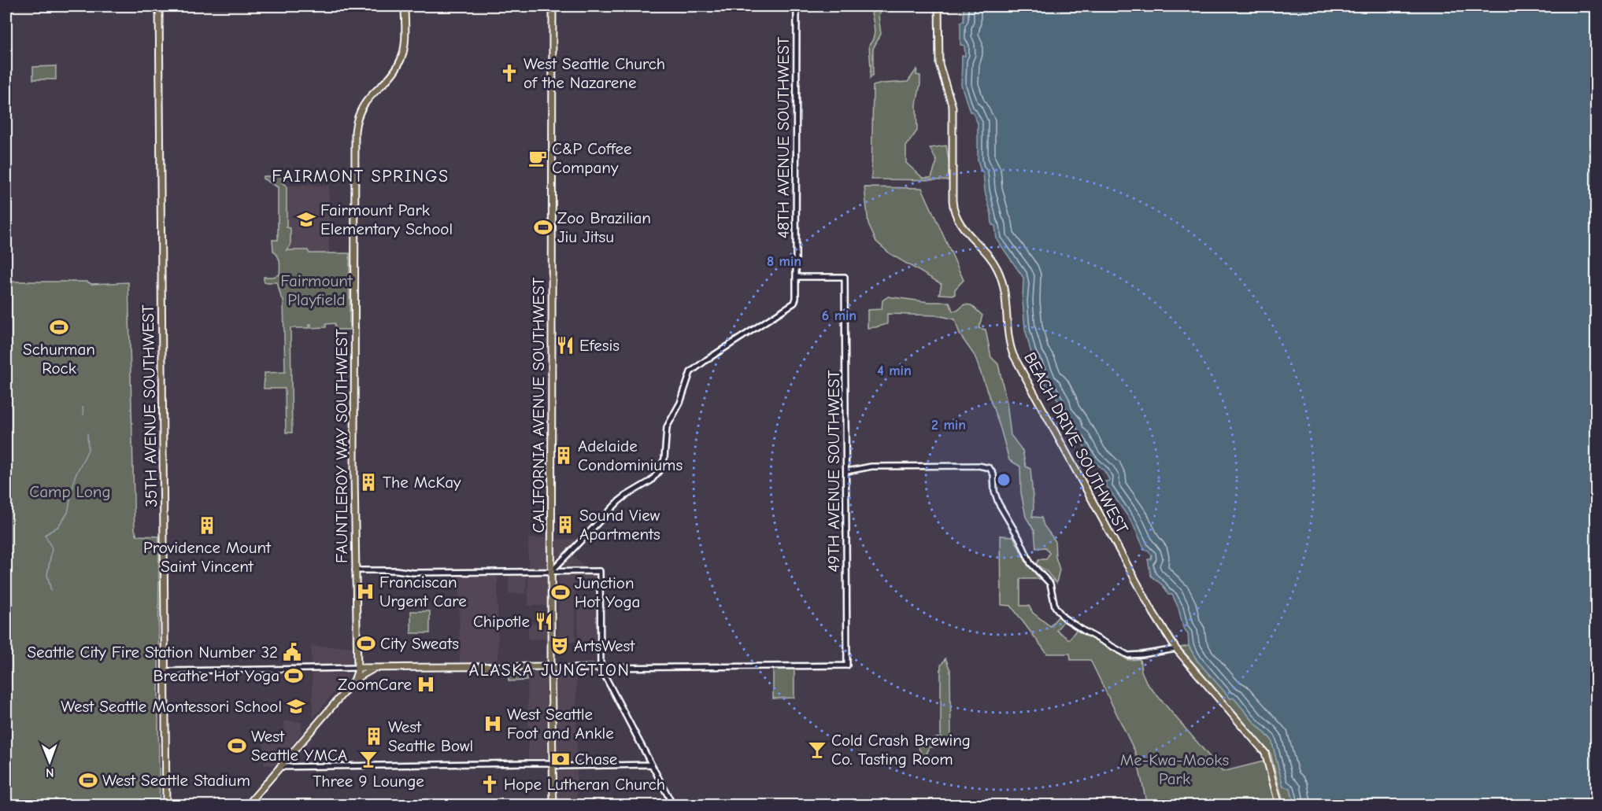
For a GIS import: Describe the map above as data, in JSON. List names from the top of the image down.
{
  "streets": {
    "main road": [
      "CALIFORNIA AVENUE SOUTHWEST",
      "35TH AVENUE SOUTHWEST",
      "BEACH DRIVE SOUTHWEST",
      "FAUNTLEROY WAY SOUTHWEST"
    ],
    "street": ["48TH AVENUE SOUTHWEST", "49TH AVENUE SOUTHWEST"]
  },
  "crossings": [
    ["48TH AVENUE SOUTHWEST", "CALIFORNIA AVENUE SOUTHWEST"],
    ["48TH AVENUE SOUTHWEST", "49TH AVENUE SOUTHWEST"]
  ],
  "districts": ["FAIRMONT SPRINGS", "ALASKA JUNCTION"],
  "parks": ["Fairmount Playfield", "Camp Long", "Me-Kwa-Mooks Park"],
  "places": {
    "church": ["West Seattle Church of the Nazarene", "Hope Lutheran Church"],
    "cafe": ["C&P Coffee Company"],
    "school or university": ["Fairmount Park Elementary School", "West Seattle Montessori School"],
    "sports": [
      "Zoo Brazilian Jiu Jitsu",
      "Schurman Rock",
      "Junction Hot Yoga",
      "City Sweats",
      "Breathe Hot Yoga",
      "West Seattle YMCA",
      "West Seattle Stadium"
    ],
    "restaurant": ["Efesis", "Chipotle"],
    "building": [
      "Adelaide Condominiums",
      "The McKay",
      "Sound View Apartments",
      "Providence Mount Saint Vincent",
      "West Seattle Bowl"
    ],
    "hospital": ["Franciscan Urgent Care", "ZoomCare", "West Seattle Foot and Ankle"],
    "theatre": ["ArtsWest"],
    "public building": ["Seattle City Fire Station Number 32"],
    "bar": ["Cold Crash Brewing Co. Tasting Room", "Three 9 Lounge"],
    "bank": ["Chase"]
  },
  "north": "bottom",
  "rings": [
    "8 min",
    "6 min",
    "4 min",
    "2 min"
  ]
}
